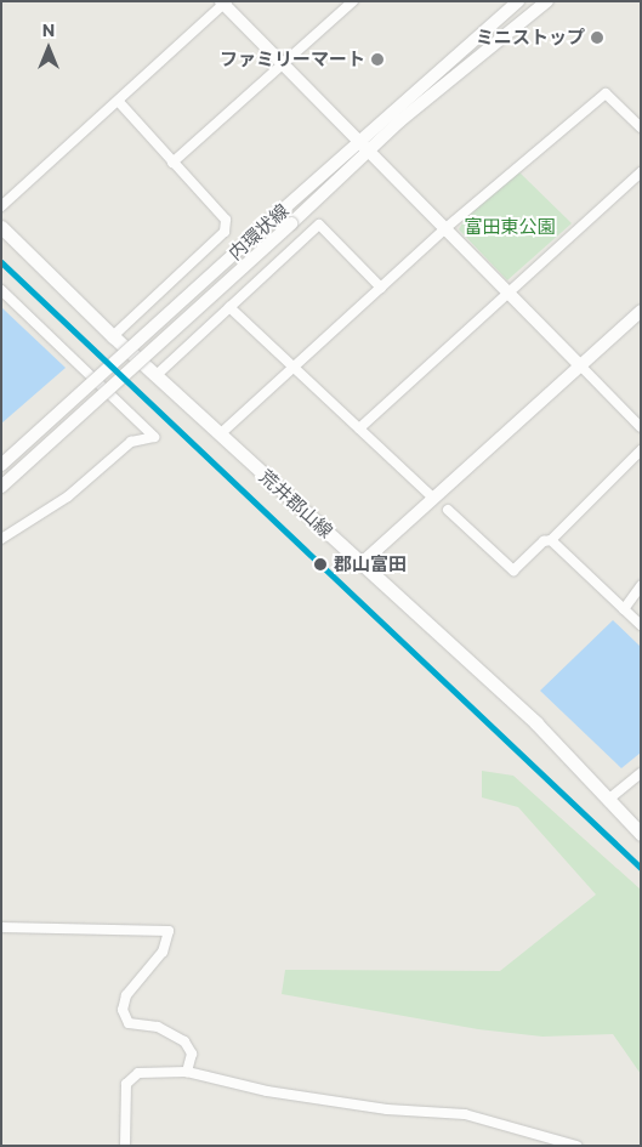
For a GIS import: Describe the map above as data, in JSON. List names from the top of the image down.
{
  "streets": {
    "main road": ["荒井郡山線"],
    "street": ["内環状線"]
  },
  "parks": ["富田東公園"],
  "places": ["ミニストップ", "ファミリーマート", "郡山富田"],
  "north": "top"
}
